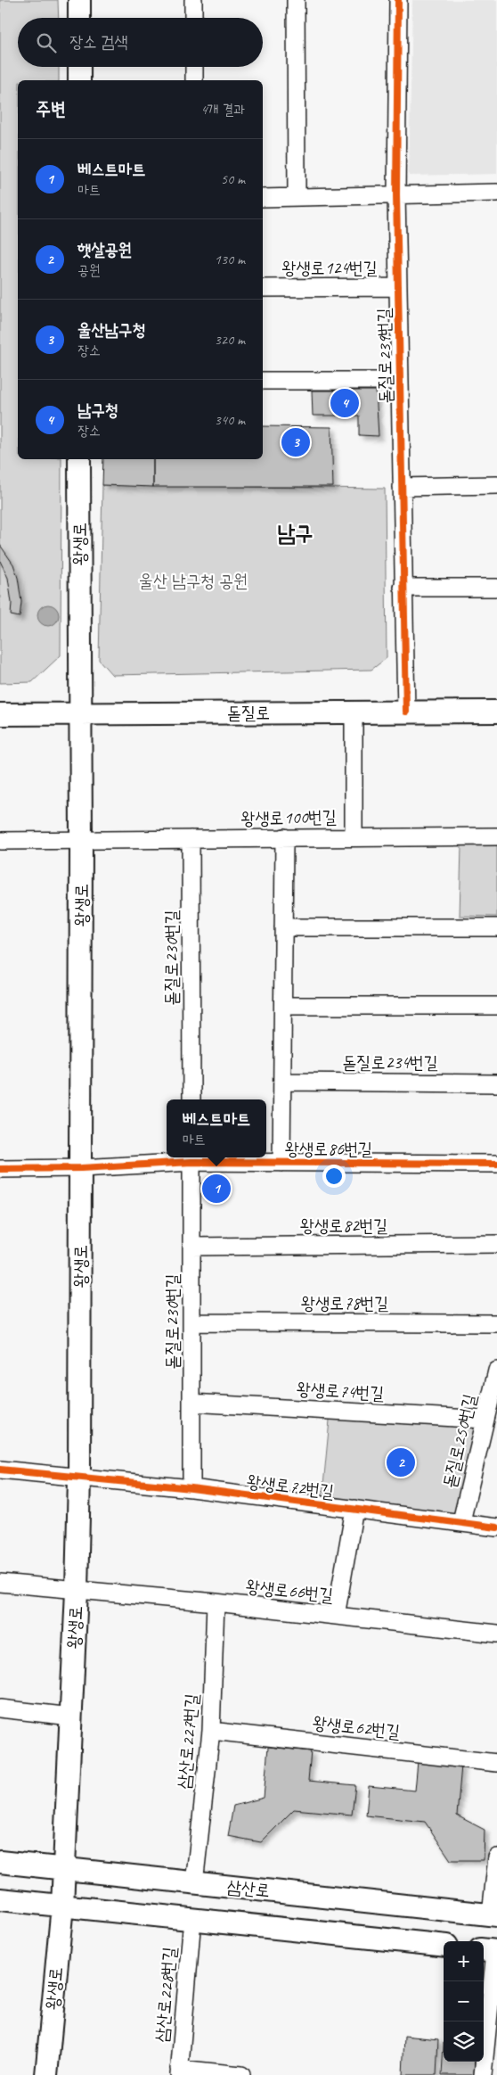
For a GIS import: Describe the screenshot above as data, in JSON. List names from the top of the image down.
{
  "streets": {
    "main road": ["왕생로", "돋질로", "삼산로"],
    "street": [
      "왕생로124번길",
      "돋질로239번길",
      "왕생로100번길",
      "돋질로230번길",
      "돋질로234번길",
      "왕생로86번길",
      "왕생로82번길",
      "왕생로78번길",
      "왕생로74번길",
      "돋질로250번길",
      "왕생로72번길",
      "왕생로66번길",
      "왕생로62번길",
      "삼산로227번길",
      "삼산로228번길"
    ]
  },
  "crossings": [
    ["왕생로124번길", "돋질로239번길"],
    ["돋질로239번길", "돋질로"],
    ["왕생로", "돋질로"],
    ["왕생로", "왕생로100번길"],
    ["왕생로", "왕생로86번길"],
    ["왕생로", "왕생로72번길"],
    ["왕생로", "왕생로66번길"],
    ["왕생로", "삼산로"],
    ["왕생로100번길", "돋질로230번길"],
    ["돋질로230번길", "왕생로86번길"],
    ["돋질로230번길", "왕생로82번길"],
    ["돋질로230번길", "왕생로78번길"],
    ["돋질로230번길", "왕생로74번길"],
    ["돋질로230번길", "왕생로72번길"],
    ["왕생로74번길", "돋질로250번길"],
    ["돋질로250번길", "왕생로72번길"],
    ["왕생로66번길", "삼산로227번길"],
    ["왕생로62번길", "삼산로227번길"],
    ["삼산로227번길", "삼산로"],
    ["삼산로", "삼산로228번길"]
  ],
  "districts": ["남구"],
  "parks": ["울산 남구청 공원"],
  "page": {
    "search": "장소 검색",
    "heading": ["주변", "4개 결과"],
    "list": [
      {
        "mark": "1",
        "name": "베스트마트",
        "note": "마트",
        "value": "50 m"
      },
      {
        "mark": "2",
        "name": "햇살공원",
        "note": "공원",
        "value": "130 m"
      },
      {
        "mark": "3",
        "name": "울산남구청",
        "note": "장소",
        "value": "320 m"
      },
      {
        "mark": "4",
        "name": "남구청",
        "note": "장소",
        "value": "340 m"
      }
    ],
    "pins": [
      "4",
      "3",
      "1",
      "2"
    ],
    "popup": ["베스트마트", "마트"],
    "map_buttons": ["+", "−"]
  }
}
